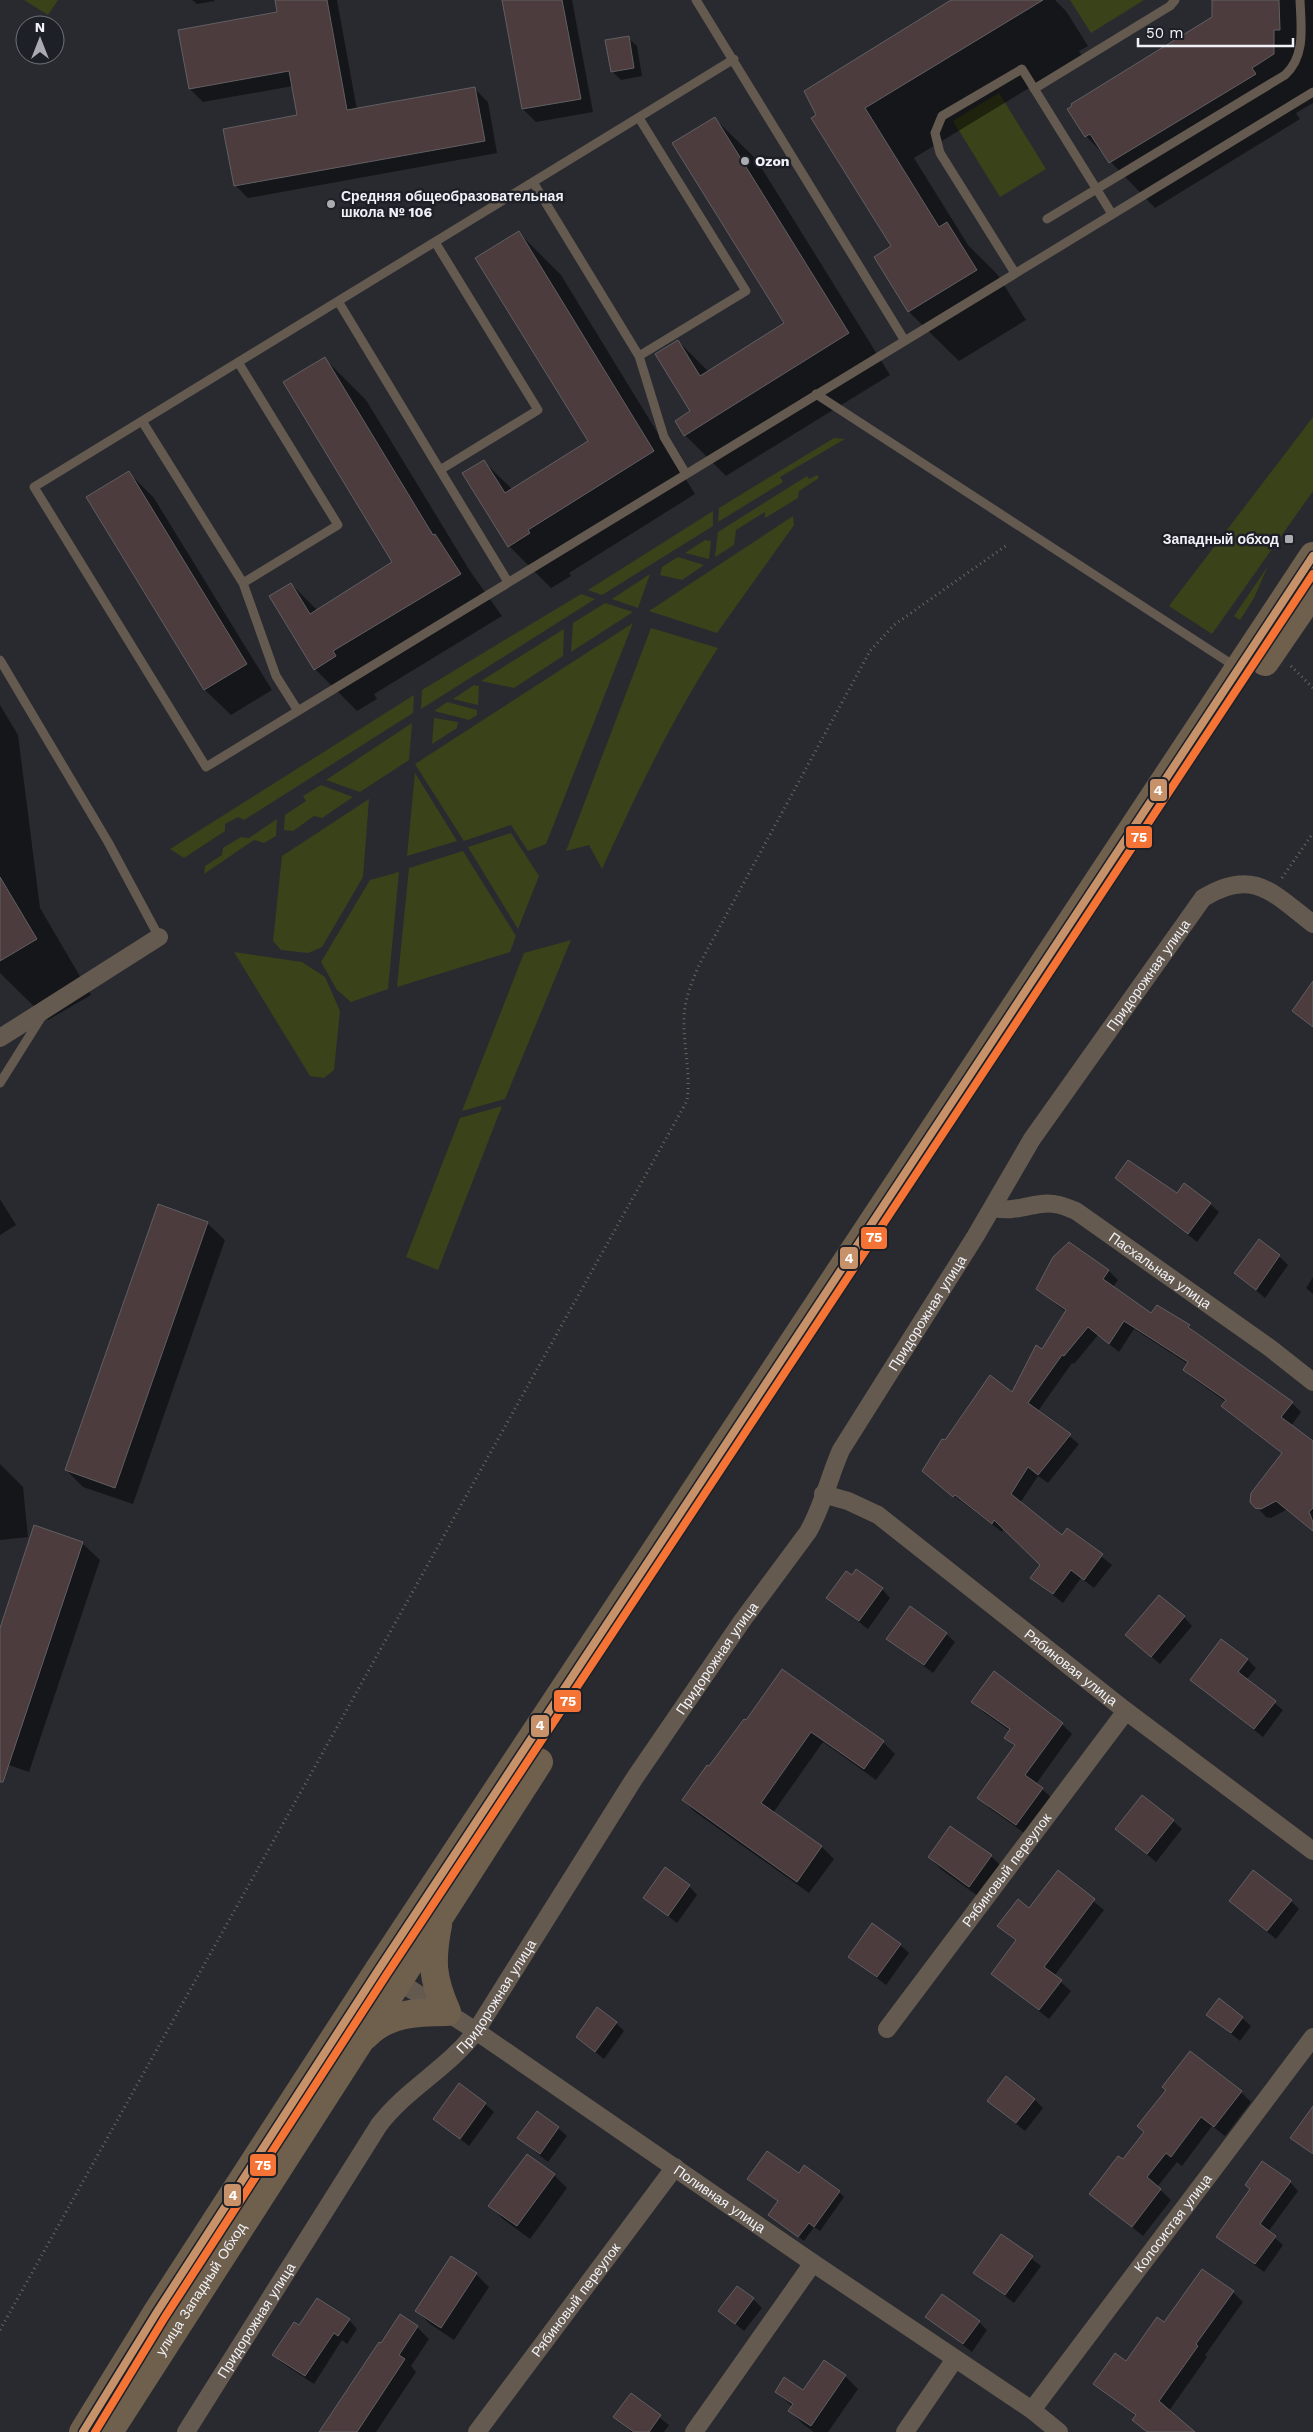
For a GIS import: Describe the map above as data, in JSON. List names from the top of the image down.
{
  "streets": {
    "highway": ["улица Западный Обход"],
    "street": [
      "Придорожная улица",
      "Пасхальная улица",
      "Рябиновая улица",
      "Рябиновый переулок",
      "Поливная улица",
      "Колосистая улица"
    ]
  },
  "crossings": [
    ["Придорожная улица", "Пасхальная улица"],
    ["Придорожная улица", "Рябиновая улица"],
    ["Придорожная улица", "Поливная улица"],
    ["Рябиновая улица", "Рябиновый переулок"],
    ["Рябиновый переулок", "Поливная улица"],
    ["Поливная улица", "Колосистая улица"],
    ["Поливная улица", "улица Западный Обход"]
  ],
  "places": {
    "other": ["Ozon", "Средняя общеобразовательная школа № 106"],
    "transit": ["Западный обход"]
  },
  "lines": ["transit line 4", "transit line 75"],
  "scale_bar": "50 m",
  "north": "top"
}
